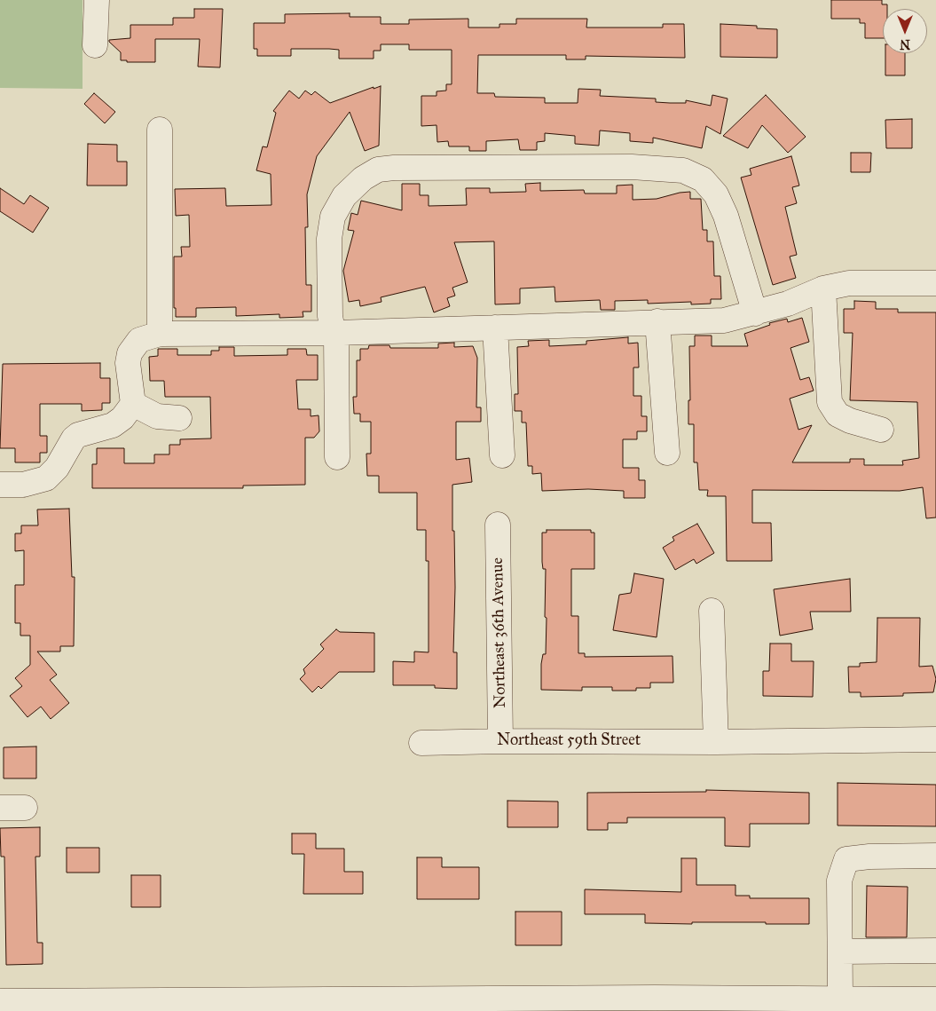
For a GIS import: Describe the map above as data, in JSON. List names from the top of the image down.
{
  "streets": {
    "street": ["Northeast 36th Avenue", "Northeast 59th Street"]
  },
  "crossings": [
    ["Northeast 36th Avenue", "Northeast 59th Street"]
  ],
  "north": "bottom"
}
